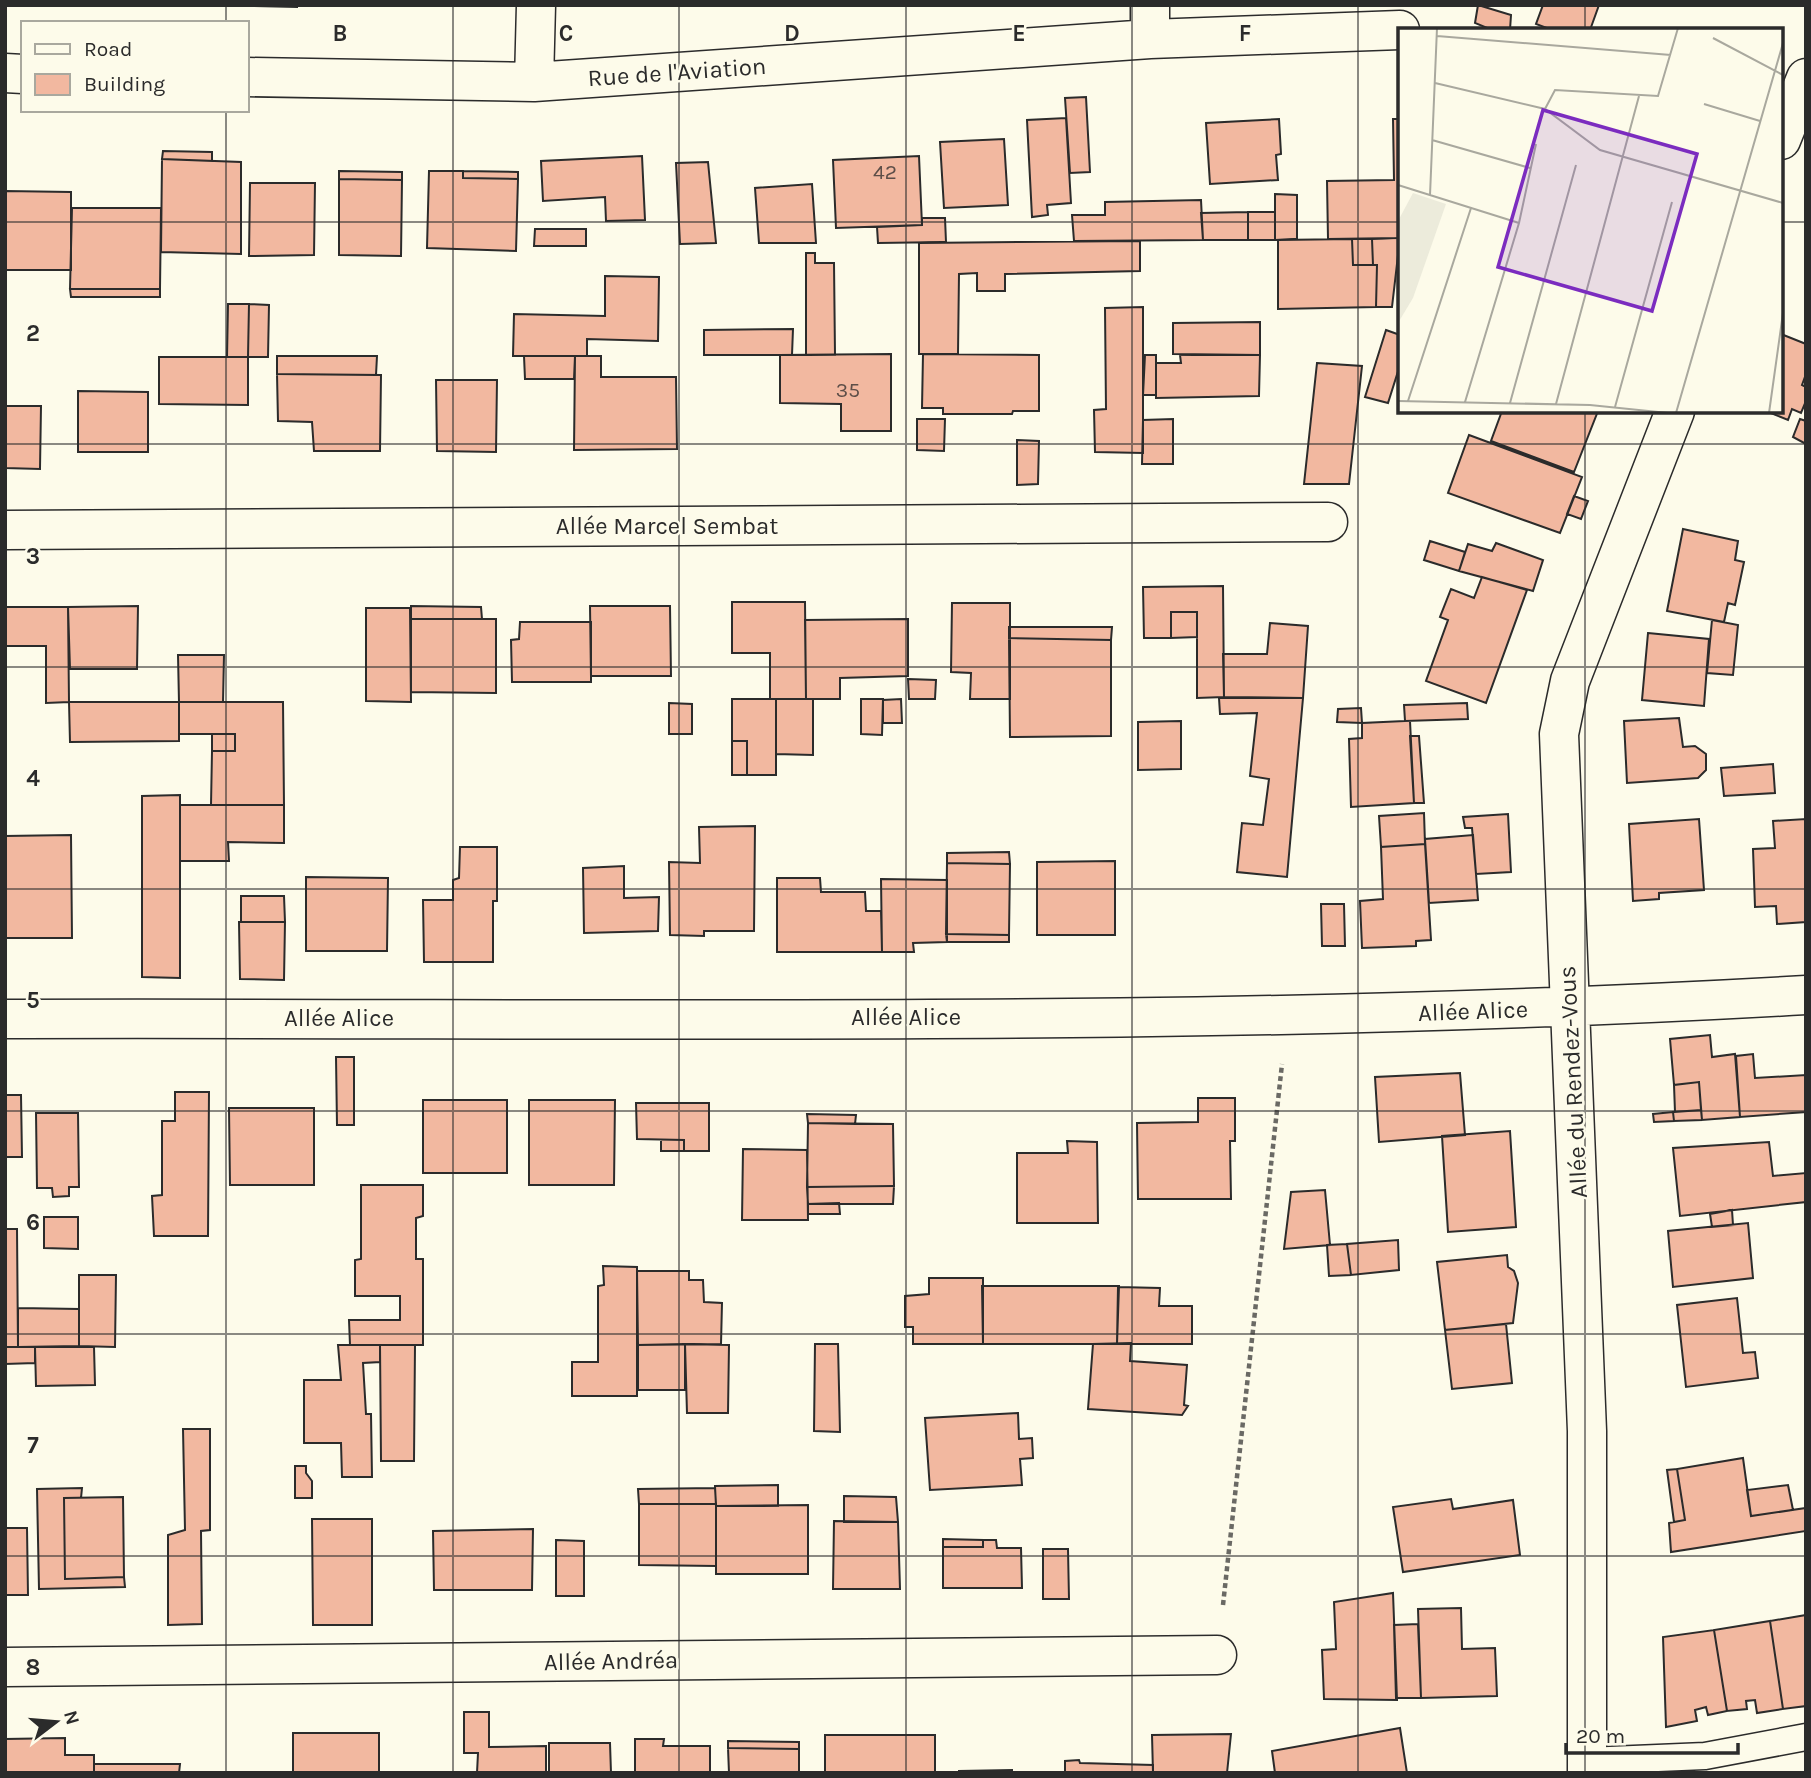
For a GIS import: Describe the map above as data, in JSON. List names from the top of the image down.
{
  "streets": {
    "street": [
      "Rue de l'Aviation",
      "Allée Marcel Sembat",
      "Allée Alice",
      "Allée du Rendez-Vous",
      "Allée Andréa"
    ]
  },
  "crossings": [
    ["Allée Alice", "Allée du Rendez-Vous"]
  ],
  "house_numbers": ["42", "35"],
  "legend": ["Road", "Building"],
  "scale_bar": "20 m",
  "north": "right",
  "grid": {
    "columns": [
      "B",
      "C",
      "D",
      "E",
      "F"
    ],
    "rows": [
      "2",
      "3",
      "4",
      "5",
      "6",
      "7",
      "8"
    ]
  }
}
